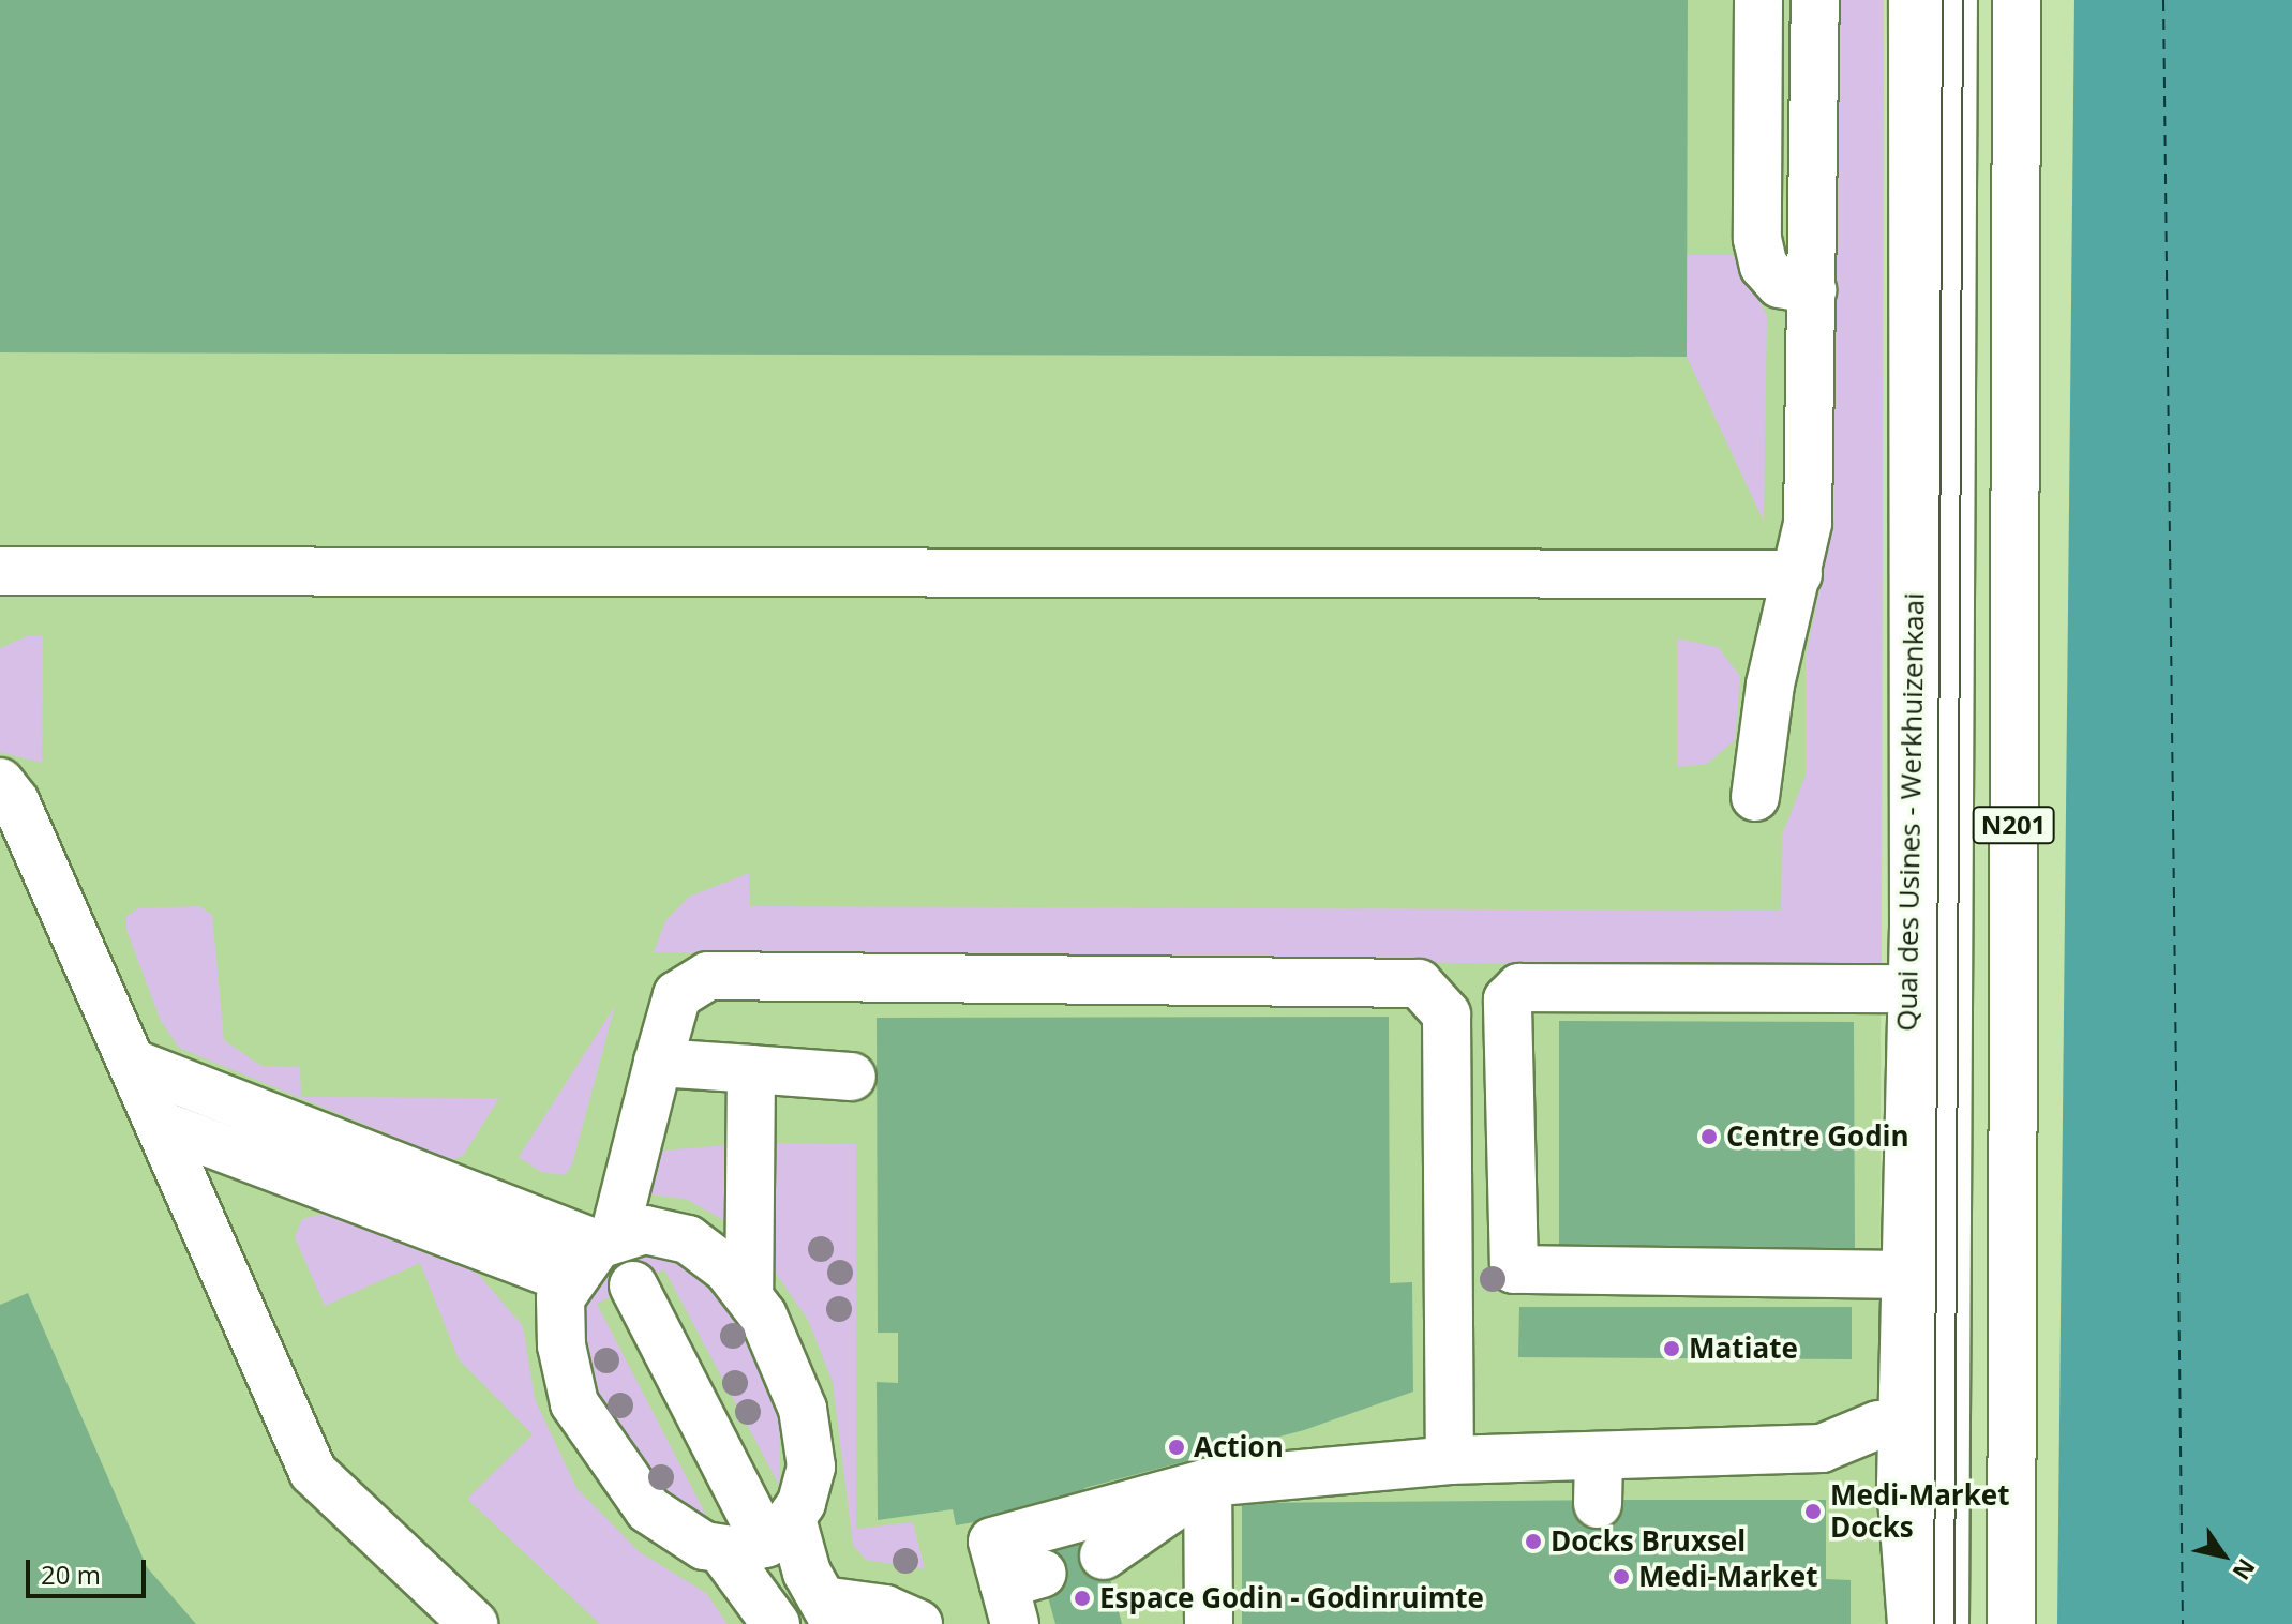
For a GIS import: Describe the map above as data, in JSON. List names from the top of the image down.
{
  "streets": {
    "street": ["Quai des Usines - Werkhuizenkaai", "N201"]
  },
  "places": [
    "Centre Godin",
    "Matiate",
    "Action",
    "Medi-Market Docks",
    "Docks Bruxsel",
    "Medi-Market",
    "Espace Godin - Godinruimte"
  ],
  "scale_bar": "20 m",
  "north": "bottom right"
}
